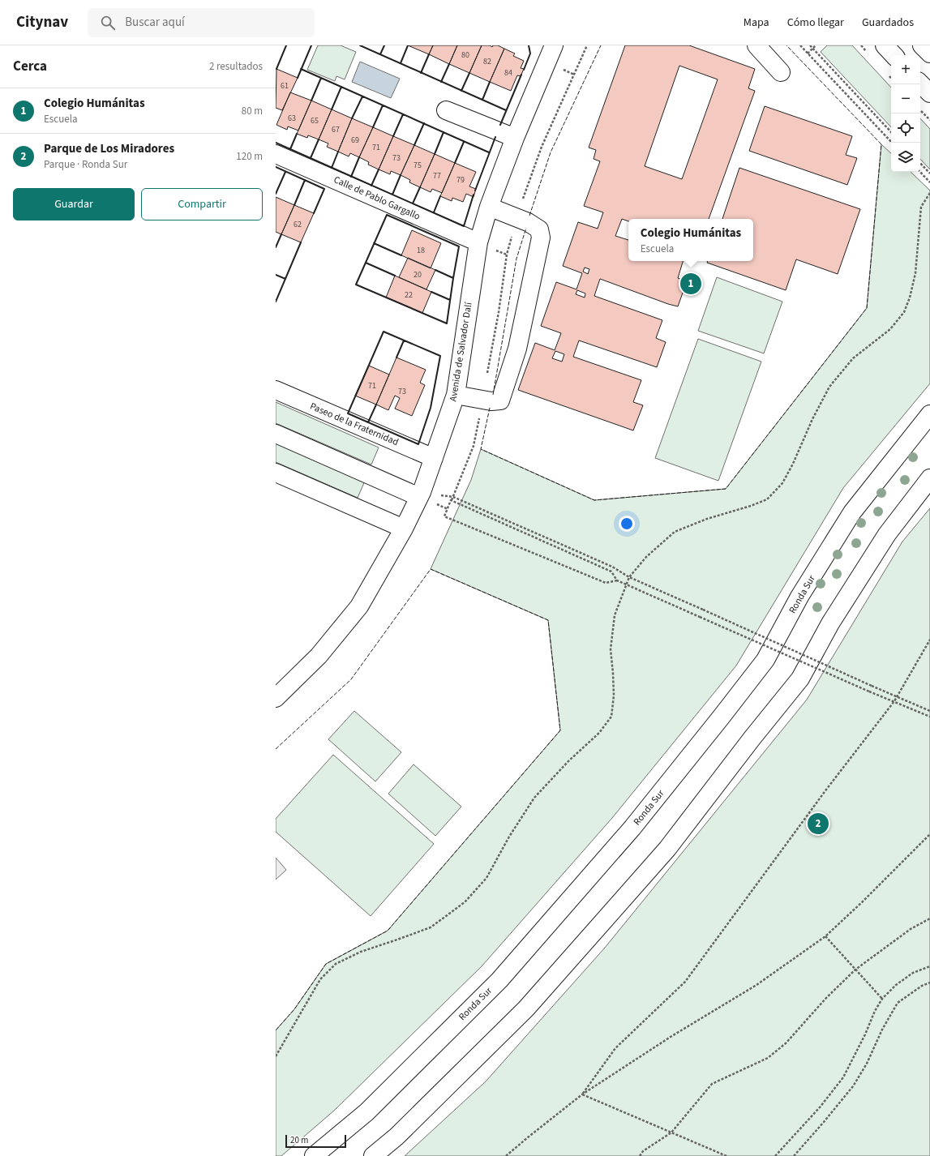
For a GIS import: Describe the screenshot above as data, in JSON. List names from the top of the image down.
{
  "streets": {
    "main road": [
      "Calle de Pablo Gargallo",
      "Avenida de Salvador Dalí",
      "Paseo de la Fraternidad",
      "Ronda Sur"
    ]
  },
  "crossings": [
    ["Calle de Pablo Gargallo", "Avenida de Salvador Dalí"],
    ["Avenida de Salvador Dalí", "Paseo de la Fraternidad"]
  ],
  "house_numbers": [
    "80",
    "82",
    "84",
    "61",
    "63",
    "65",
    "67",
    "69",
    "71",
    "73",
    "75",
    "77",
    "79",
    "62",
    "18",
    "20",
    "22",
    "71",
    "73"
  ],
  "scale_bar": "20 m",
  "page": {
    "header": "Citynav",
    "search": "Buscar aquí",
    "nav": ["Mapa", "Cómo llegar", "Guardados"],
    "heading": ["Cerca", "2 resultados"],
    "map_buttons": ["+", "−"],
    "list": [
      {
        "mark": "1",
        "name": "Colegio Humánitas",
        "note": "Escuela",
        "value": "80 m"
      },
      {
        "mark": "2",
        "name": "Parque de Los Miradores",
        "note": "Parque · Ronda Sur",
        "value": "120 m"
      }
    ],
    "buttons": ["Guardar", "Compartir"],
    "popup": ["Colegio Humánitas", "Escuela"],
    "pins": ["1", "2"],
    "scale": "20 m"
  }
}
